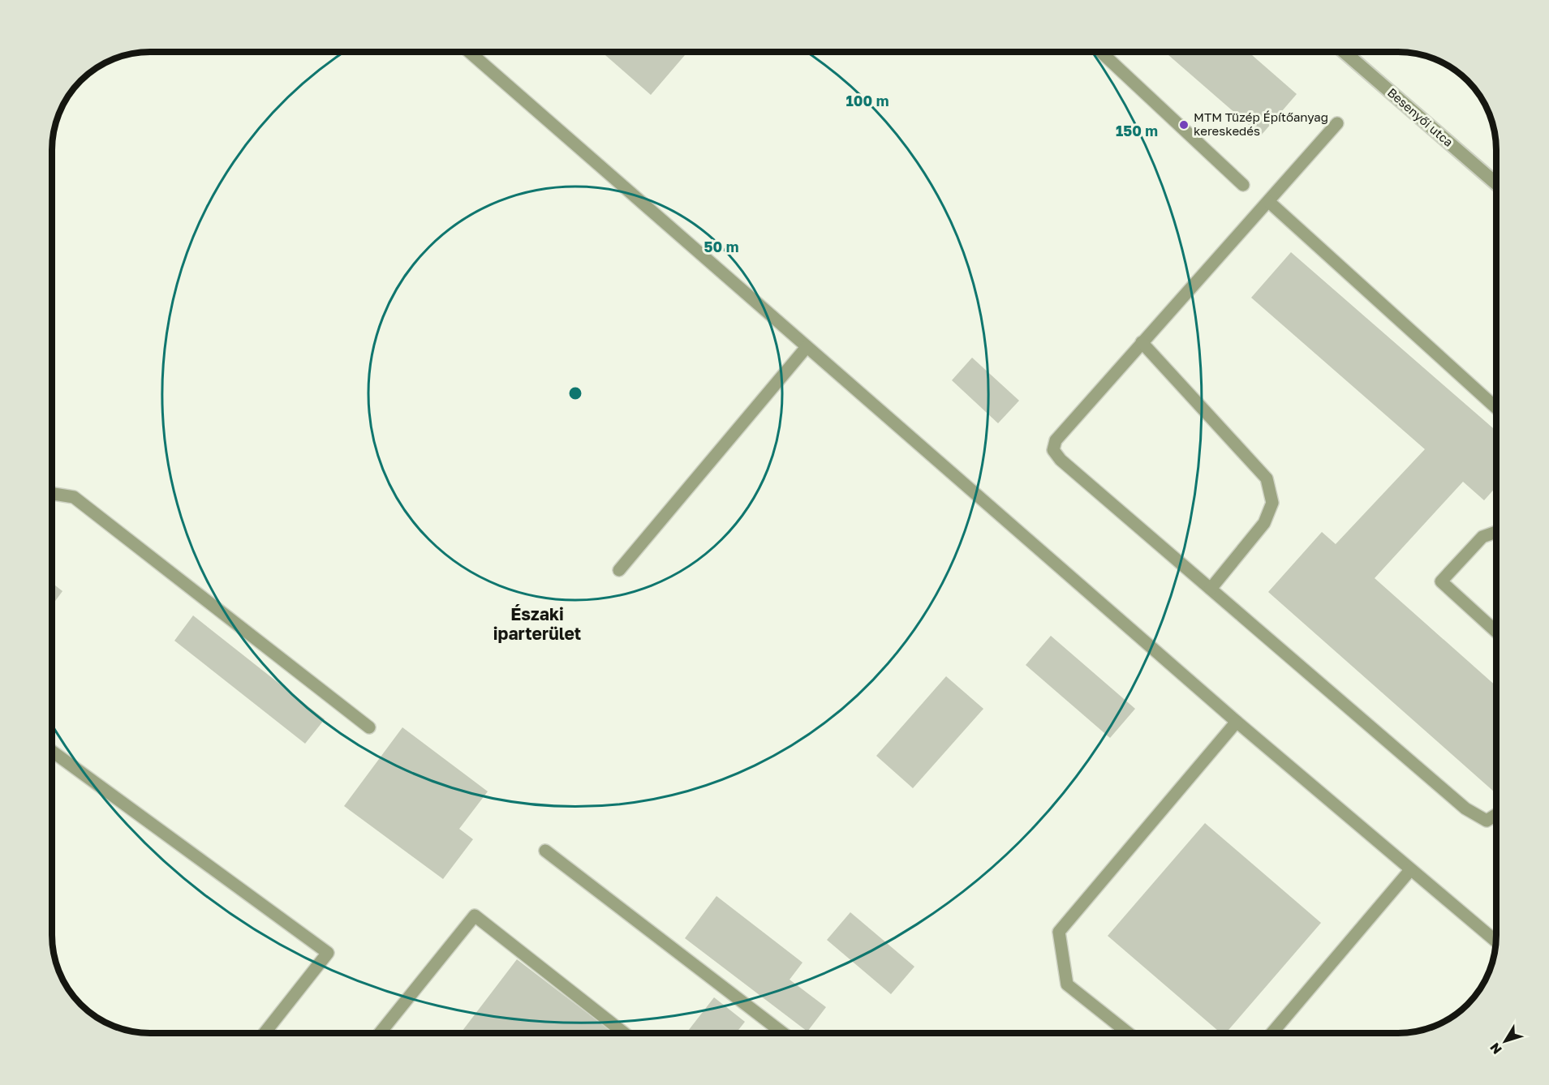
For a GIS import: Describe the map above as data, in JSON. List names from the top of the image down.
{
  "streets": {
    "street": ["Besenyői utca"]
  },
  "districts": ["Északi iparterület"],
  "places": ["MTM Tüzép Építőanyag kereskedés"],
  "north": "bottom left",
  "rings": ["100 m", "150 m", "50 m"]
}
